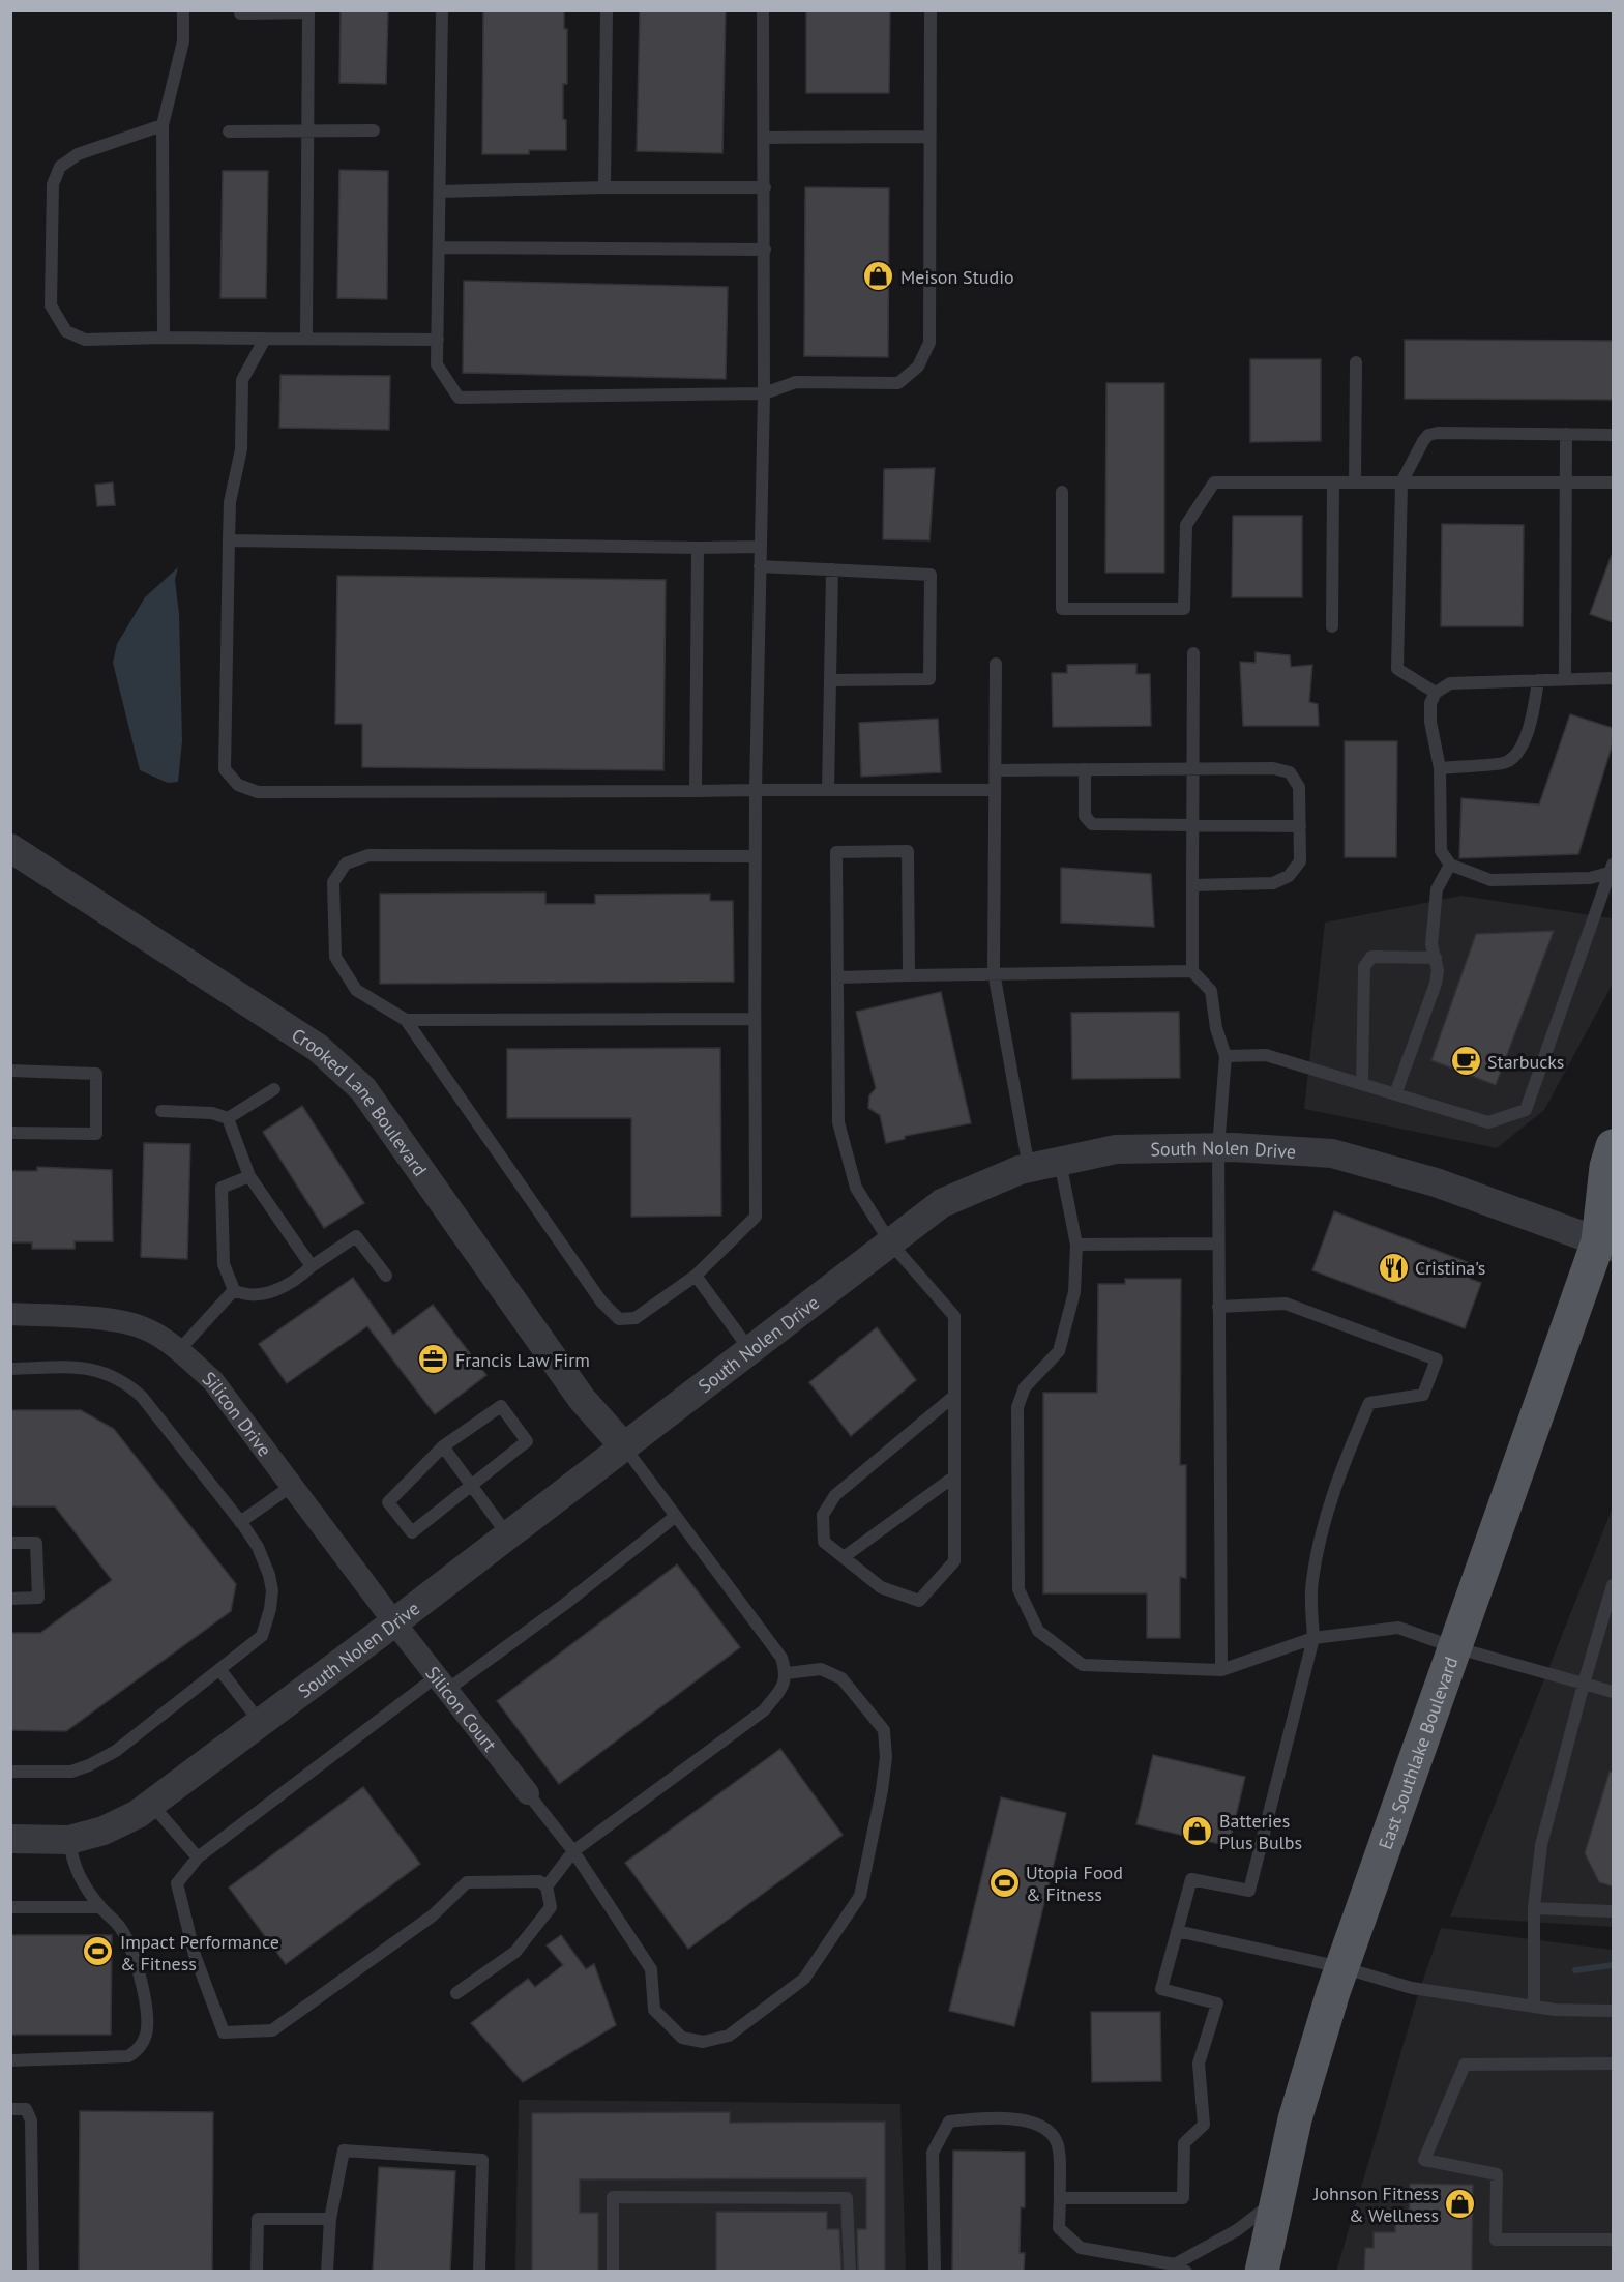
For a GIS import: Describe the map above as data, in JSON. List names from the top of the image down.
{
  "streets": {
    "main road": ["East Southlake Boulevard"],
    "street": [
      "Crooked Lane Boulevard",
      "South Nolen Drive",
      "Silicon Drive",
      "Silicon Court"
    ]
  },
  "crossings": [
    ["Crooked Lane Boulevard", "South Nolen Drive"],
    ["South Nolen Drive", "Silicon Drive"],
    ["South Nolen Drive", "Silicon Court"],
    ["South Nolen Drive", "East Southlake Boulevard"],
    ["Silicon Drive", "Silicon Court"]
  ],
  "places": {
    "shop": ["Meison Studio", "Batteries Plus Bulbs", "Johnson Fitness & Wellness"],
    "cafe": ["Starbucks"],
    "restaurant": ["Cristina's"],
    "office": ["Francis Law Firm"],
    "sports": ["Utopia Food & Fitness", "Impact Performance & Fitness"]
  }
}
